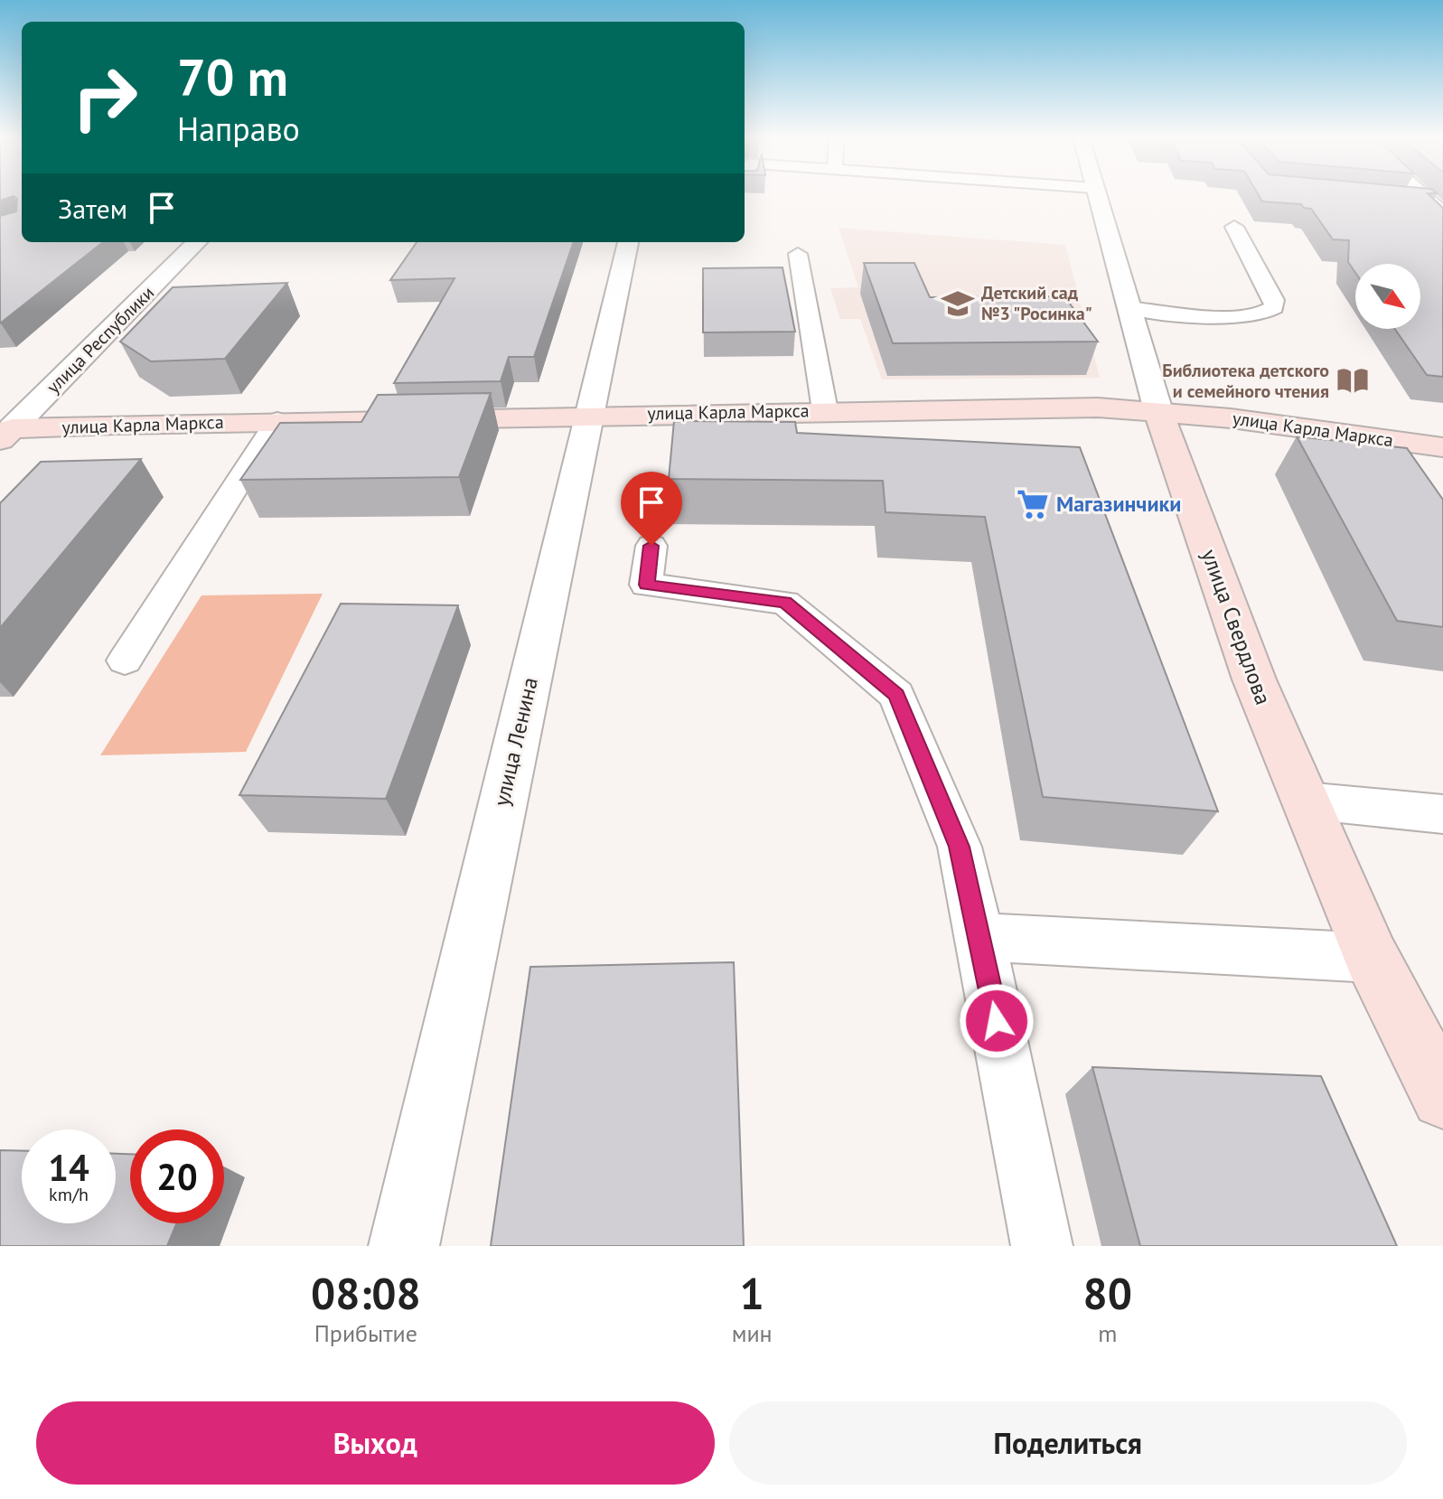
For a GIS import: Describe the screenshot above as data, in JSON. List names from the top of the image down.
{
  "streets": {
    "street": [
      "улица Республики",
      "улица Карла Маркса",
      "улица Свердлова",
      "улица Ленина"
    ]
  },
  "crossings": [
    ["улица Республики", "улица Карла Маркса"],
    ["улица Карла Маркса", "улица Свердлова"],
    ["улица Карла Маркса", "улица Ленина"]
  ],
  "places": {
    "school or university": ["Детский сад №3 \"Росинка\""],
    "library": ["Библиотека детского и семейного чтения"],
    "supermarket": ["Магазинчики"]
  },
  "north": "bottom right",
  "page": {
    "turn": ["70 m", "Направо"],
    "then": "Затем",
    "speed": "14 km/h",
    "limit": "20",
    "eta": [
      "08:08",
      "Прибытие",
      "1",
      "мин",
      "80",
      "m"
    ],
    "buttons": ["Выход", "Поделиться"]
  }
}
